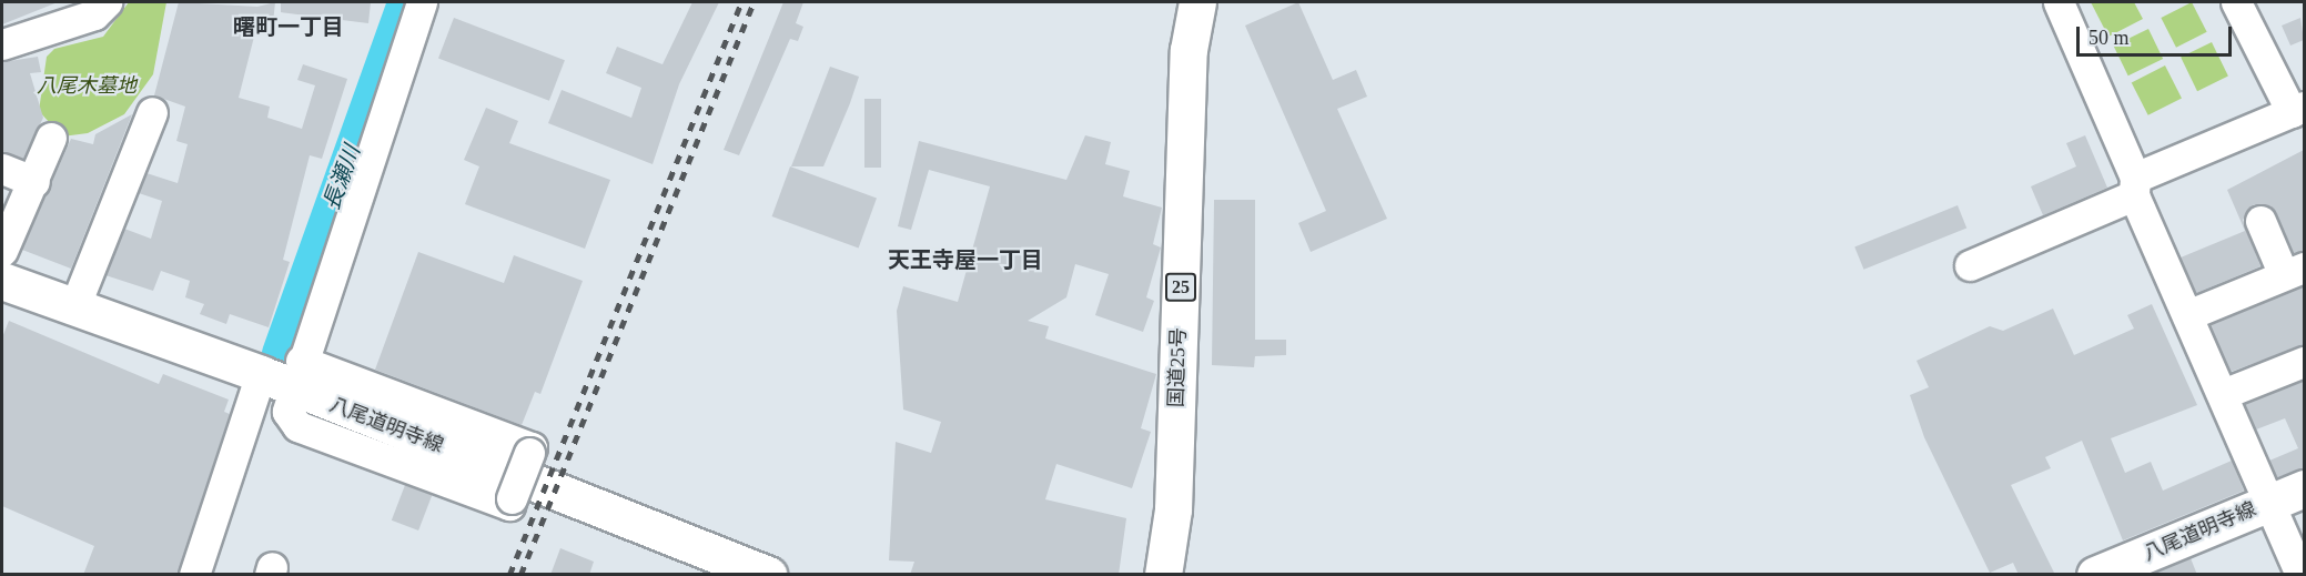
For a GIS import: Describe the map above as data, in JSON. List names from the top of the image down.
{
  "streets": {
    "main road": ["25", "国道25号", "八尾道明寺線"]
  },
  "districts": ["曙町一丁目", "天王寺屋一丁目"],
  "water": ["長瀬川"],
  "parks": ["八尾木墓地"],
  "scale_bar": "50 m"
}
